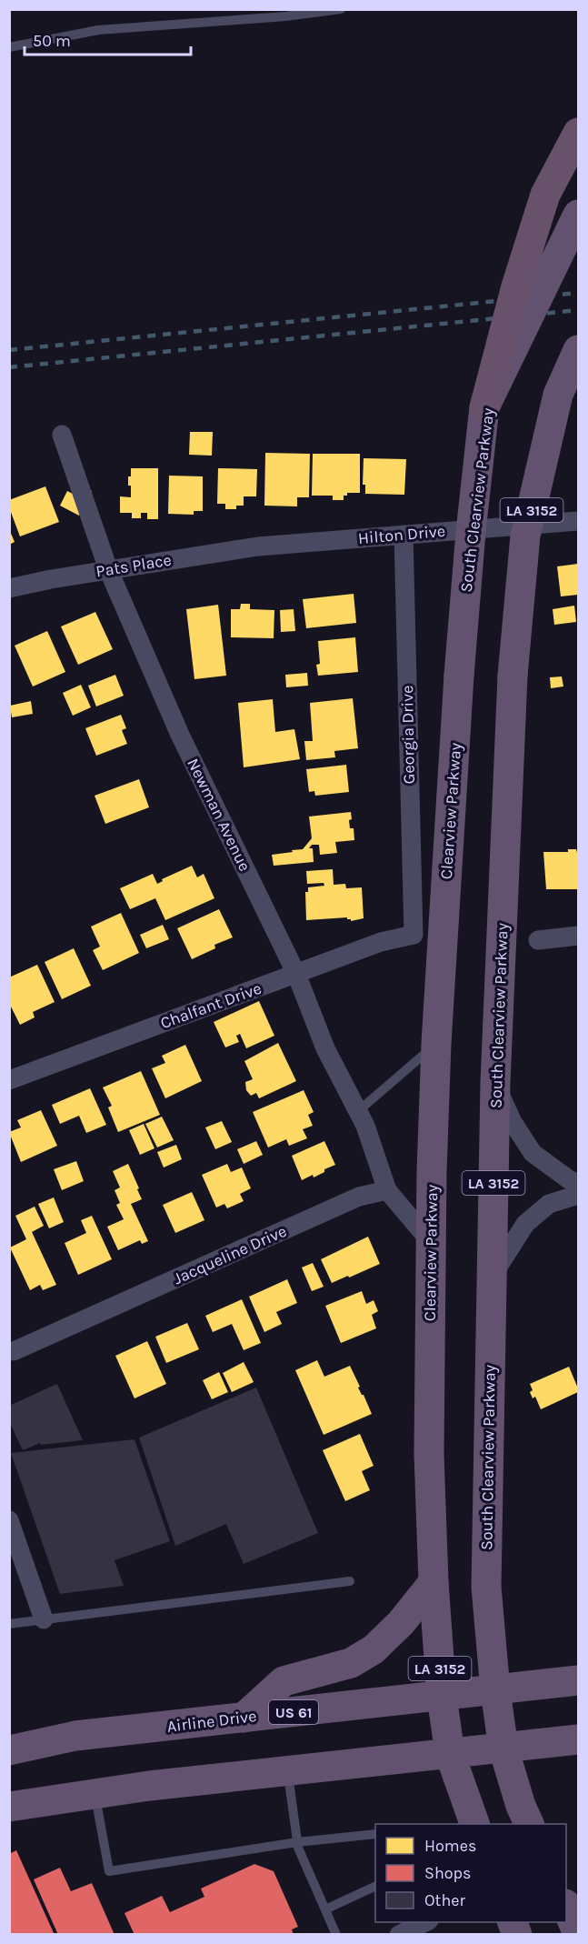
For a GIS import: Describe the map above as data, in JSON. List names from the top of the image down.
{
  "streets": {
    "highway": [
      "South Clearview Parkway",
      "LA 3152",
      "Clearview Parkway",
      "US 61",
      "Airline Drive"
    ],
    "street": [
      "Hilton Drive",
      "Pats Place",
      "Georgia Drive",
      "Newman Avenue",
      "Chalfant Drive",
      "Jacqueline Drive"
    ]
  },
  "crossings": [
    ["South Clearview Parkway", "LA 3152"],
    ["South Clearview Parkway", "Clearview Parkway"],
    ["South Clearview Parkway", "Airline Drive"],
    ["LA 3152", "Airline Drive"],
    ["Hilton Drive", "Pats Place"],
    ["Hilton Drive", "Georgia Drive"],
    ["Pats Place", "Newman Avenue"],
    ["Georgia Drive", "Chalfant Drive"],
    ["Clearview Parkway", "Airline Drive"],
    ["Newman Avenue", "Chalfant Drive"],
    ["Newman Avenue", "Jacqueline Drive"]
  ],
  "legend": ["Homes", "Shops", "Other"],
  "scale_bar": "50 m"
}
